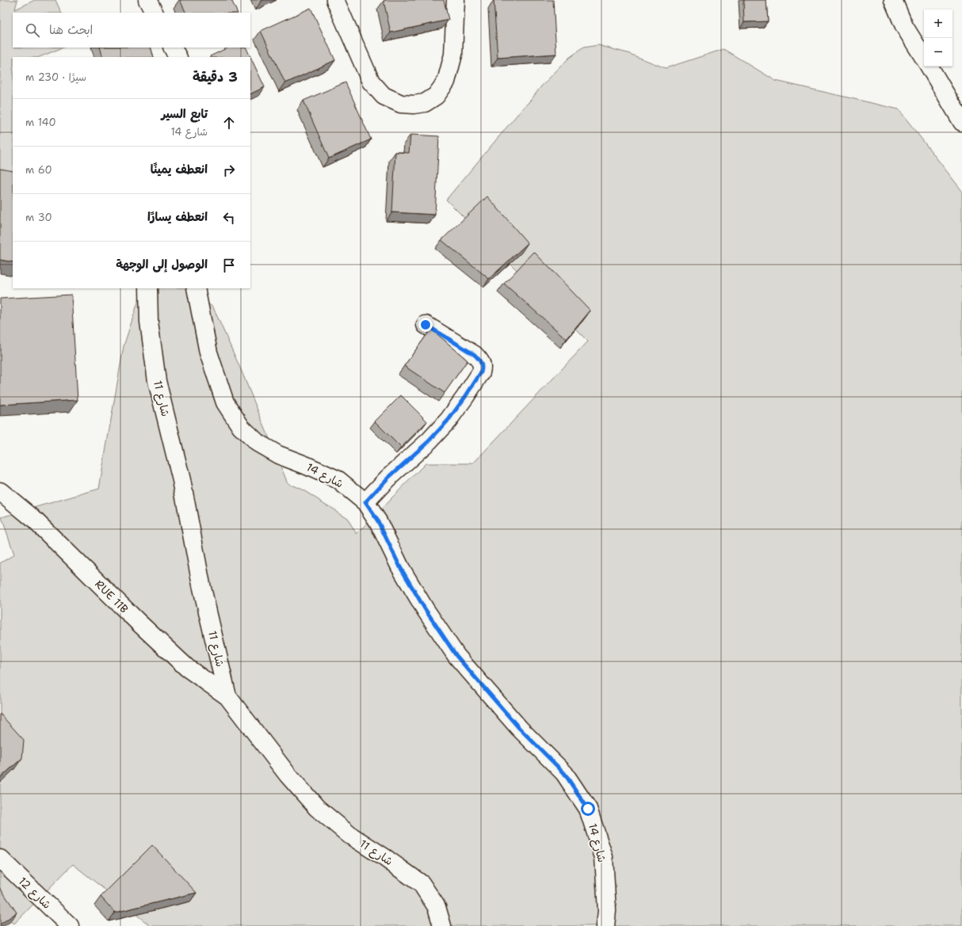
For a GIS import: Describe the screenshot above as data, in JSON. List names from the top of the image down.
{
  "streets": {
    "street": [
      "شارع 11",
      "شارع 14",
      "RUE 11B",
      "شارع 12"
    ]
  },
  "crossings": [
    ["شارع 11", "RUE 11B"]
  ],
  "page": {
    "map_buttons": ["+", "−"],
    "search": "ابحث هنا",
    "heading": ["3 دقيقة", "سيرًا · 230 m"],
    "list": [
      ["تابع السير", "شارع 14", "140 m"],
      ["انعطف يمينًا", "60 m"],
      ["انعطف يسارًا", "30 m"],
      "الوصول إلى الوجهة"
    ]
  }
}
